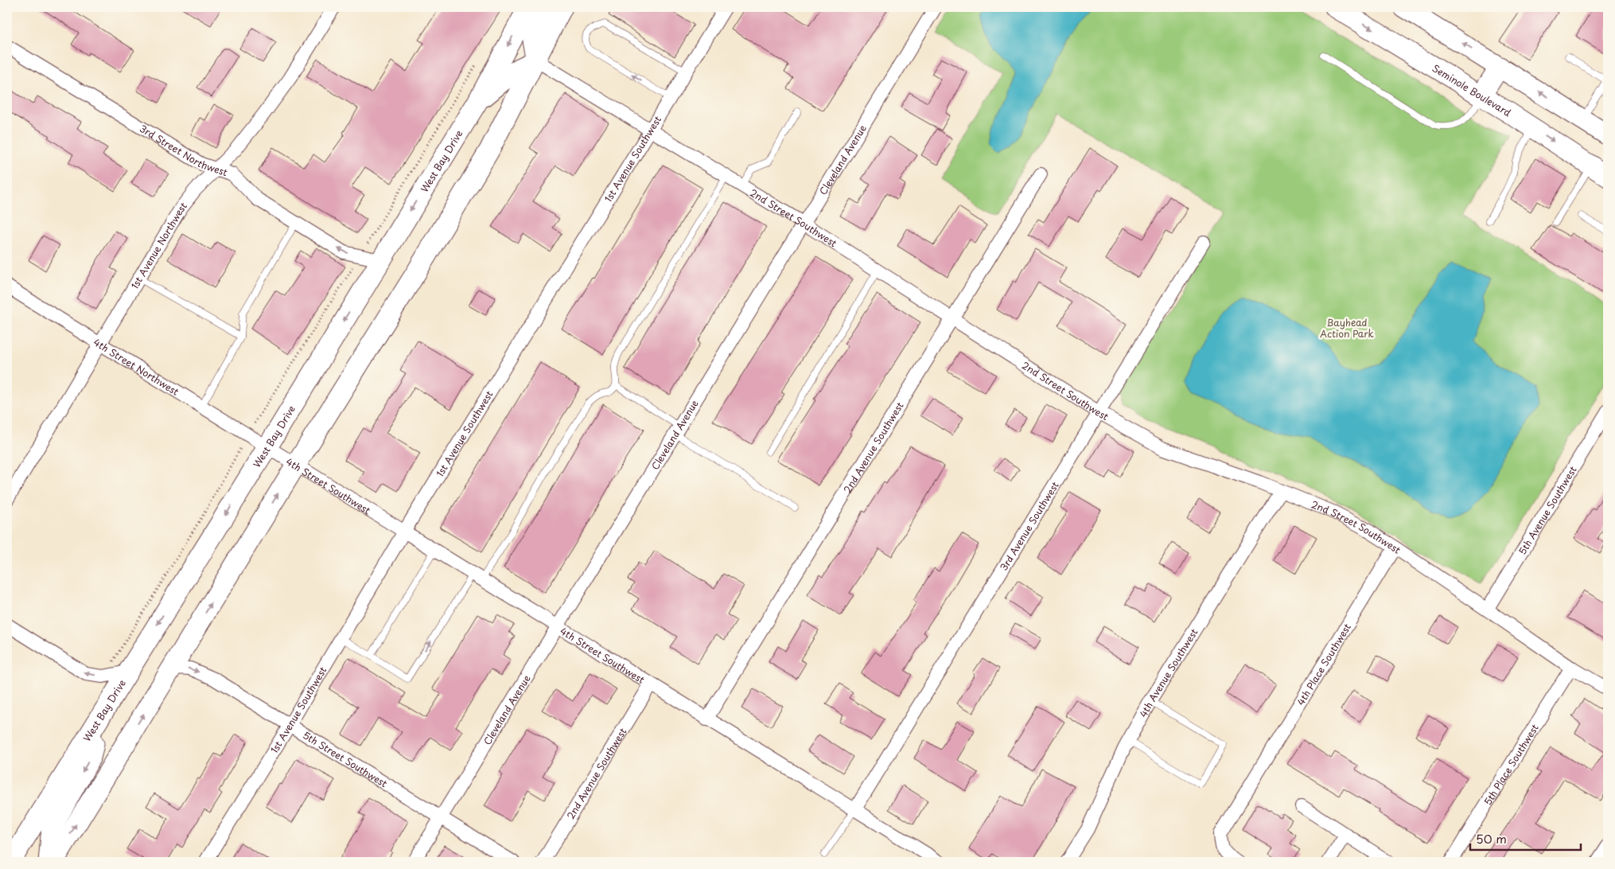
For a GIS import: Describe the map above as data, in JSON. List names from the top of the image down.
{
  "streets": {
    "main road": ["Seminole Boulevard", "West Bay Drive"],
    "street": [
      "3rd Street Northwest",
      "1st Avenue Southwest",
      "Cleveland Avenue",
      "2nd Street Southwest",
      "1st Avenue Northwest",
      "4th Street Northwest",
      "2nd Avenue Southwest",
      "4th Street Southwest",
      "5th Avenue Southwest",
      "3rd Avenue Southwest",
      "4th Place Southwest",
      "4th Avenue Southwest",
      "5th Street Southwest",
      "5th Place Southwest"
    ]
  },
  "crossings": [
    ["3rd Street Northwest", "West Bay Drive"],
    ["3rd Street Northwest", "1st Avenue Northwest"],
    ["1st Avenue Southwest", "2nd Street Southwest"],
    ["1st Avenue Southwest", "4th Street Southwest"],
    ["1st Avenue Southwest", "5th Street Southwest"],
    ["Cleveland Avenue", "2nd Street Southwest"],
    ["Cleveland Avenue", "4th Street Southwest"],
    ["Cleveland Avenue", "5th Street Southwest"],
    ["West Bay Drive", "4th Street Northwest"],
    ["West Bay Drive", "4th Street Southwest"],
    ["2nd Street Southwest", "2nd Avenue Southwest"],
    ["2nd Street Southwest", "5th Avenue Southwest"],
    ["2nd Street Southwest", "3rd Avenue Southwest"],
    ["2nd Street Southwest", "4th Place Southwest"],
    ["2nd Street Southwest", "4th Avenue Southwest"],
    ["2nd Street Southwest", "5th Place Southwest"],
    ["1st Avenue Northwest", "4th Street Northwest"],
    ["4th Street Northwest", "4th Street Southwest"],
    ["2nd Avenue Southwest", "4th Street Southwest"],
    ["4th Street Southwest", "3rd Avenue Southwest"]
  ],
  "parks": ["Bayhead Action Park"],
  "scale_bar": "50 m"
}
